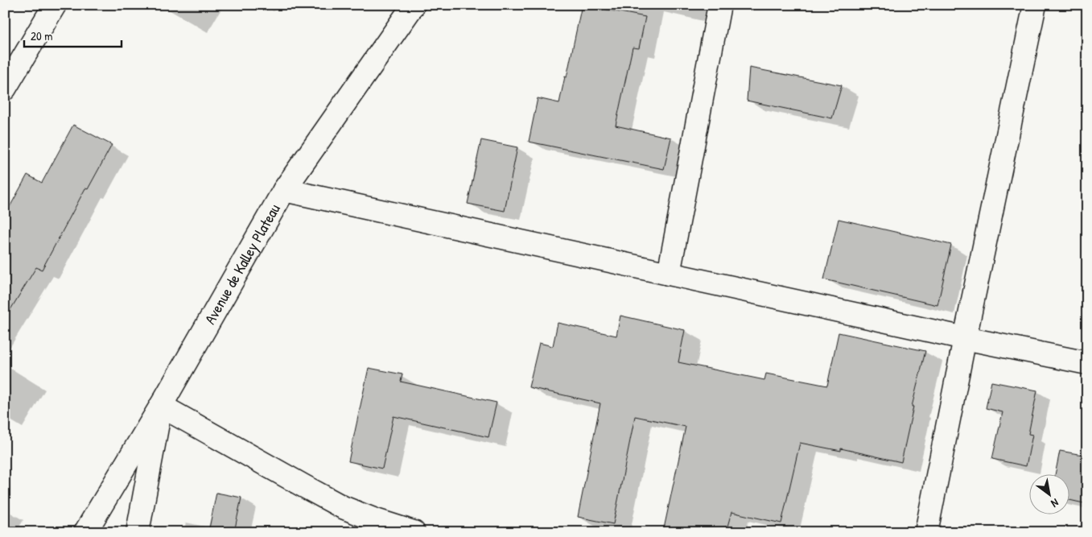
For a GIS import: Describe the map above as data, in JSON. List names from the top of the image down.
{
  "streets": {
    "street": ["Avenue de Kalley Plateau"]
  },
  "scale_bar": "20 m",
  "north": "bottom right"
}
